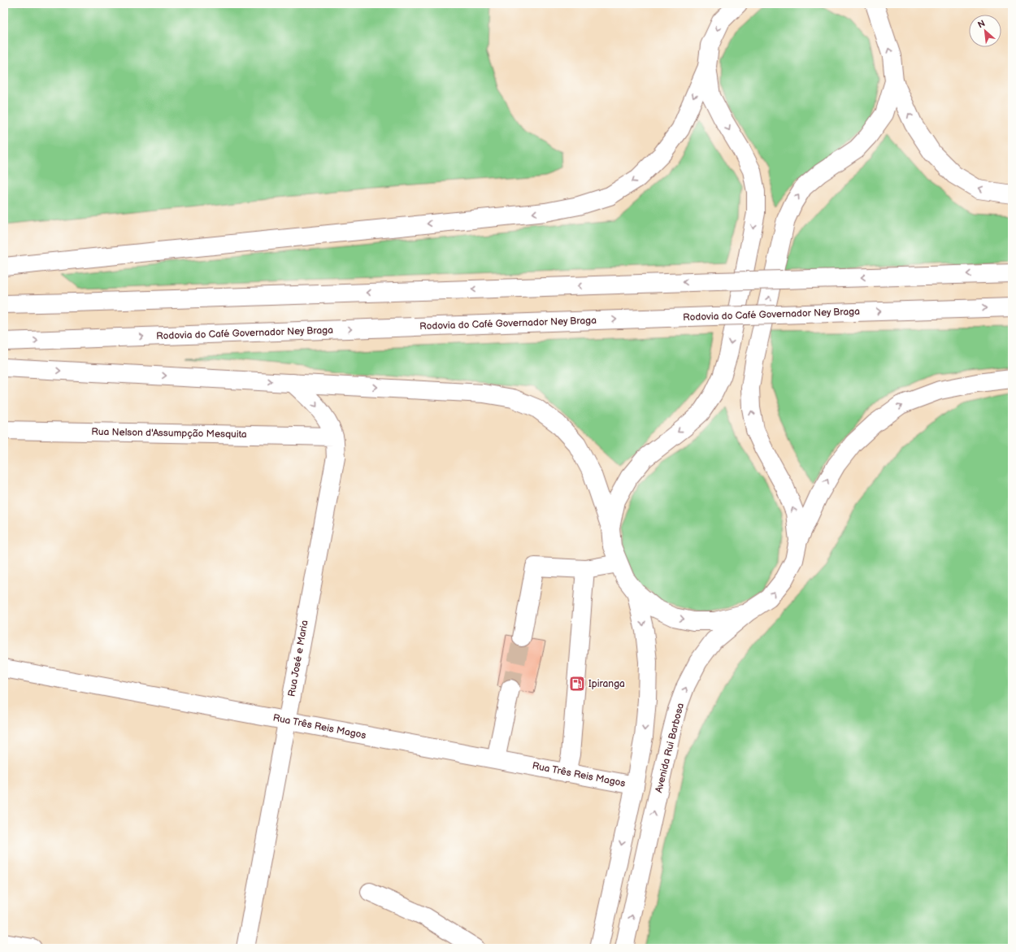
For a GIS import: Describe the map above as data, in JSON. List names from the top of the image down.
{
  "streets": {
    "main road": [
      "Rodovia do Café Governador Ney Braga",
      "Rua Nelson d'Assumpção Mesquita",
      "Rua José e Maria",
      "Rua Três Reis Magos",
      "Avenida Rui Barbosa"
    ]
  },
  "crossings": [
    ["Rua Nelson d'Assumpção Mesquita", "Rua José e Maria"],
    ["Rua José e Maria", "Rua Três Reis Magos"]
  ],
  "places": {
    "fuel station": ["Ipiranga"]
  },
  "north": "top left"
}
